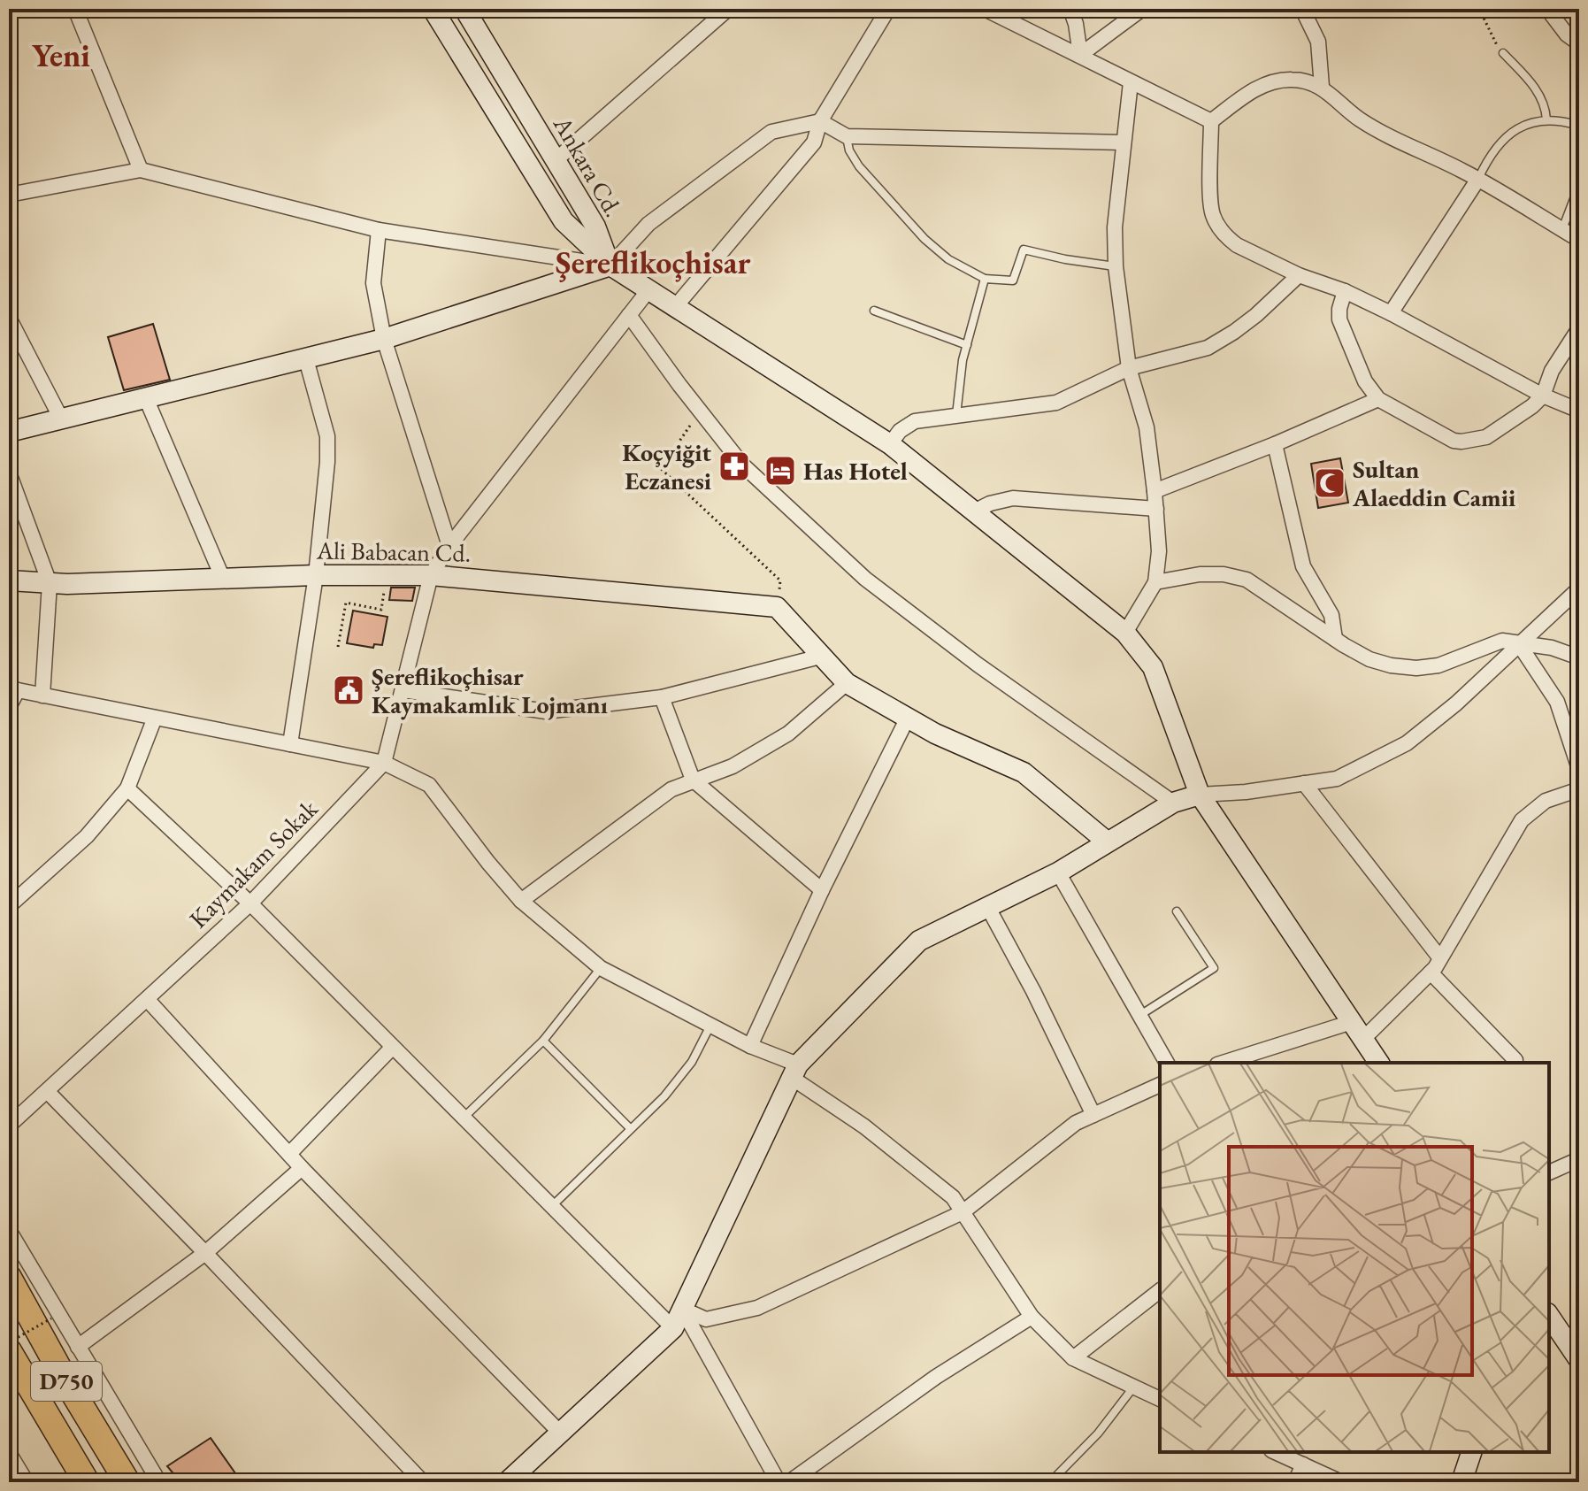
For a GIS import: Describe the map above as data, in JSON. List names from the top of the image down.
{
  "streets": {
    "highway": ["D750"],
    "main road": ["Ankara Cd.", "Ali Babacan Cd."],
    "street": ["Kaymakam Sokak"]
  },
  "crossings": [
    ["Ali Babacan Cd.", "Kaymakam Sokak"]
  ],
  "districts": ["Yeni", "Şereflikoçhisar"],
  "places": {
    "pharmacy": ["Koçyiğit Eczanesi"],
    "hotel": ["Has Hotel"],
    "mosque": ["Sultan Alaeddin Camii"],
    "public building": ["Şereflikoçhisar Kaymakamlık Lojmanı"]
  }
}
